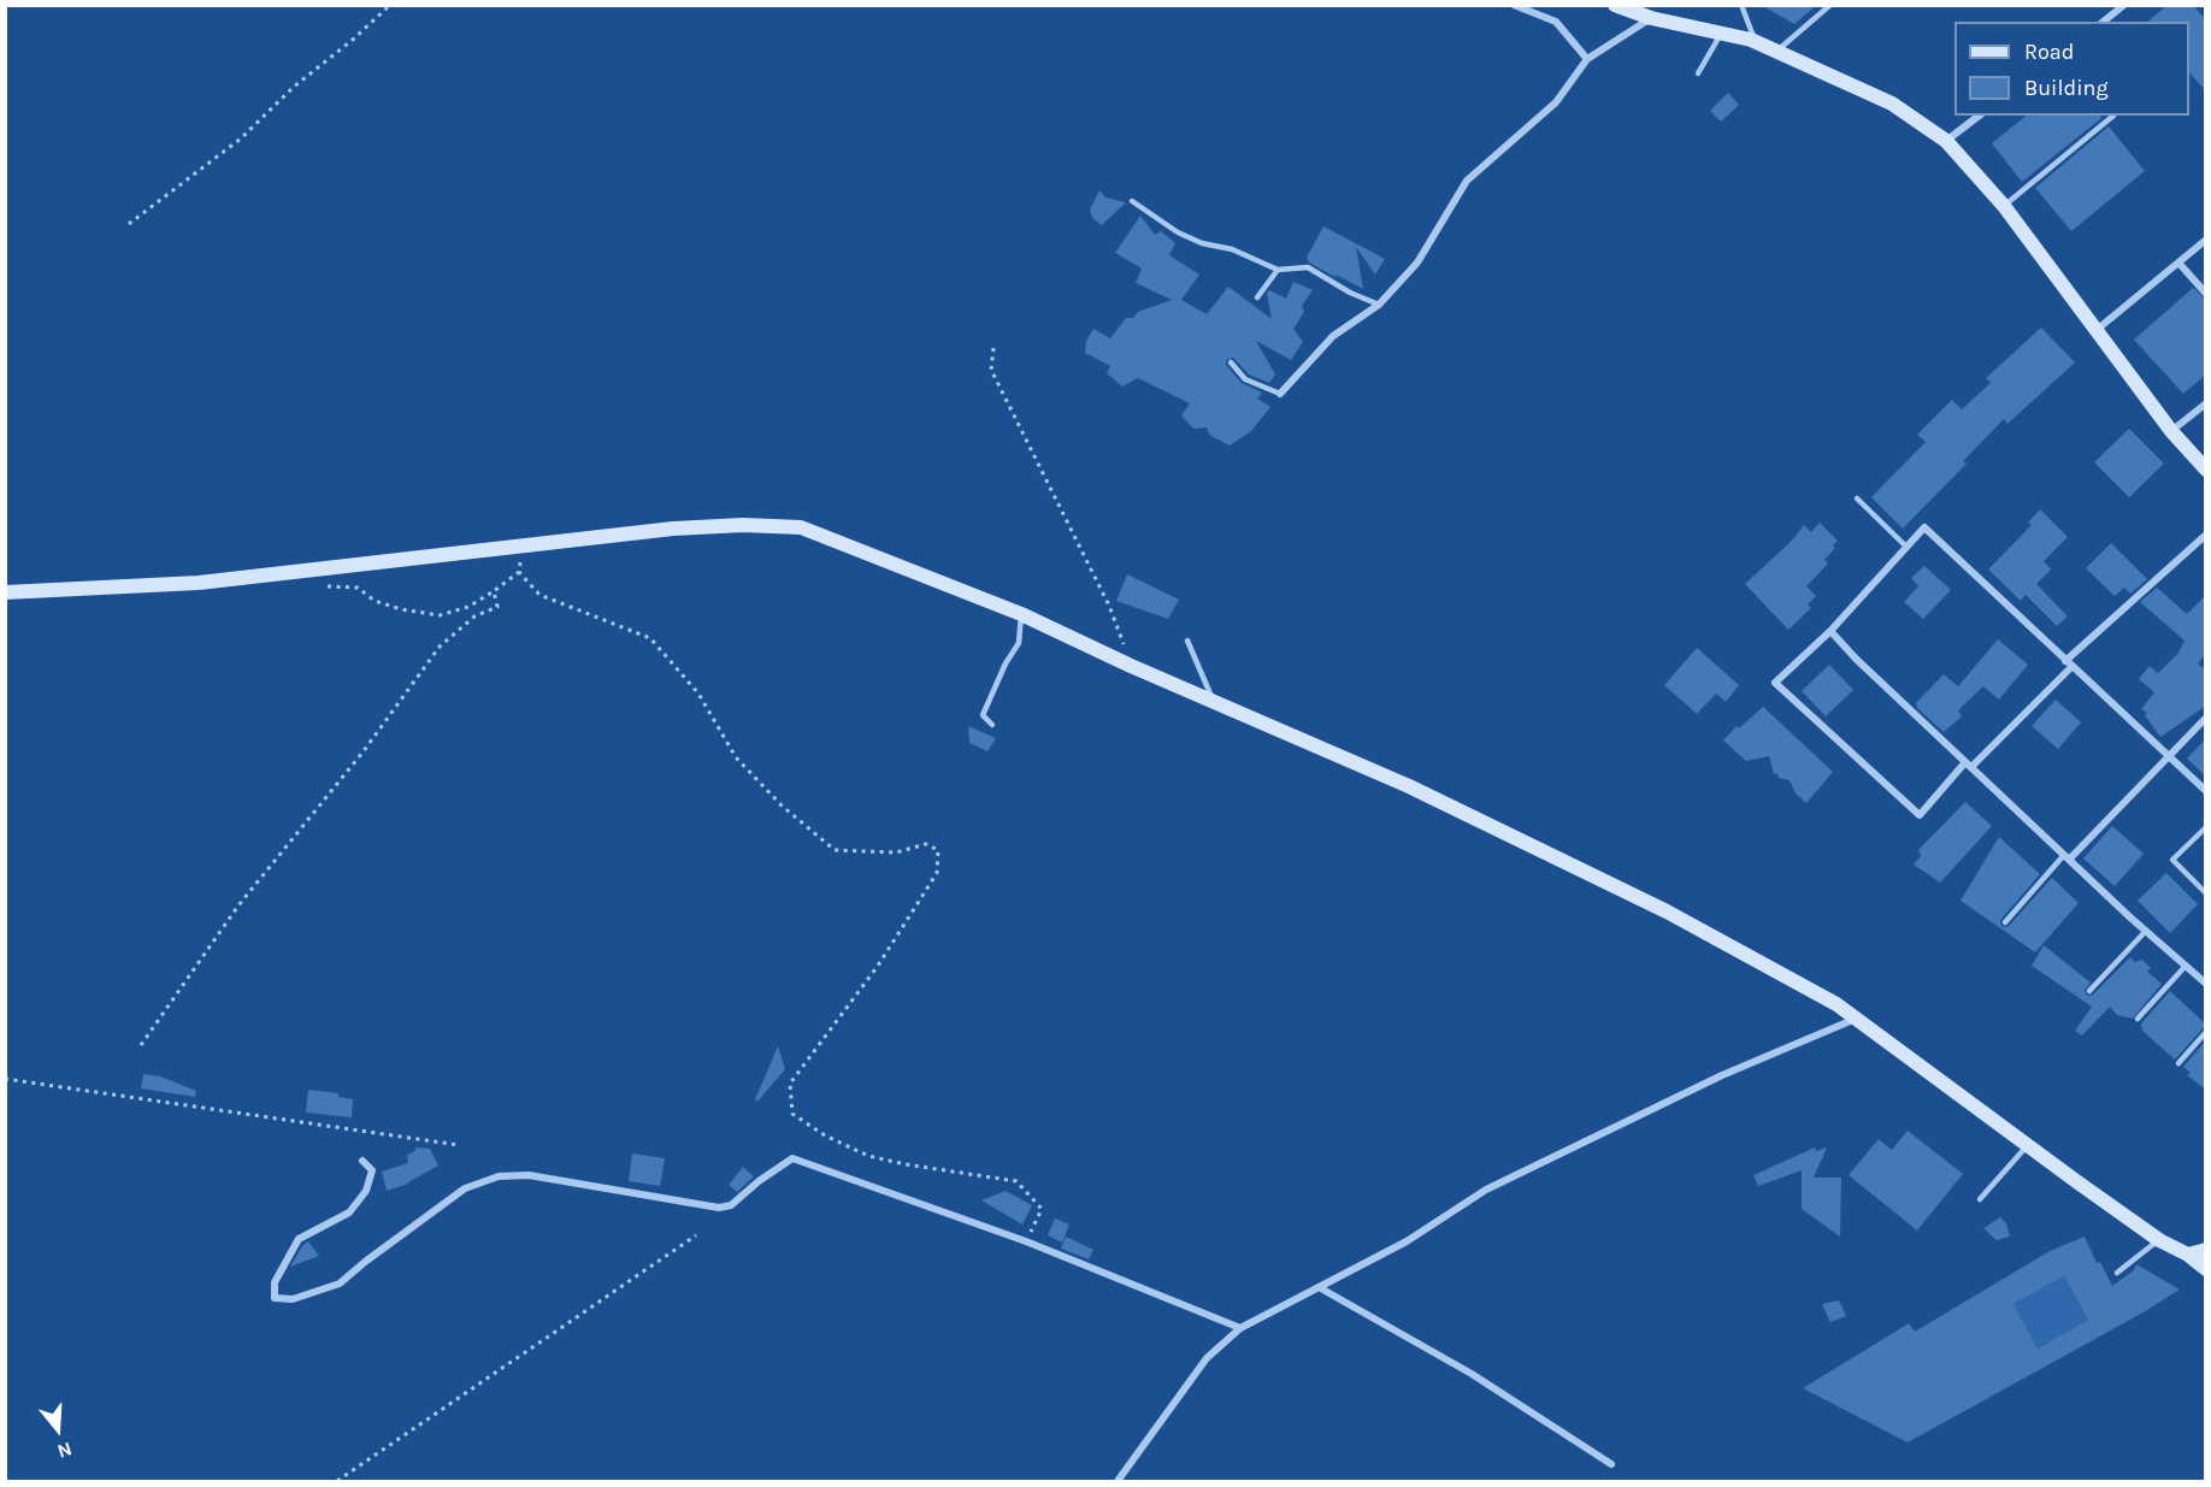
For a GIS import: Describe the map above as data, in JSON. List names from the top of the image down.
{
  "legend": ["Road", "Building"],
  "north": "bottom"
}
